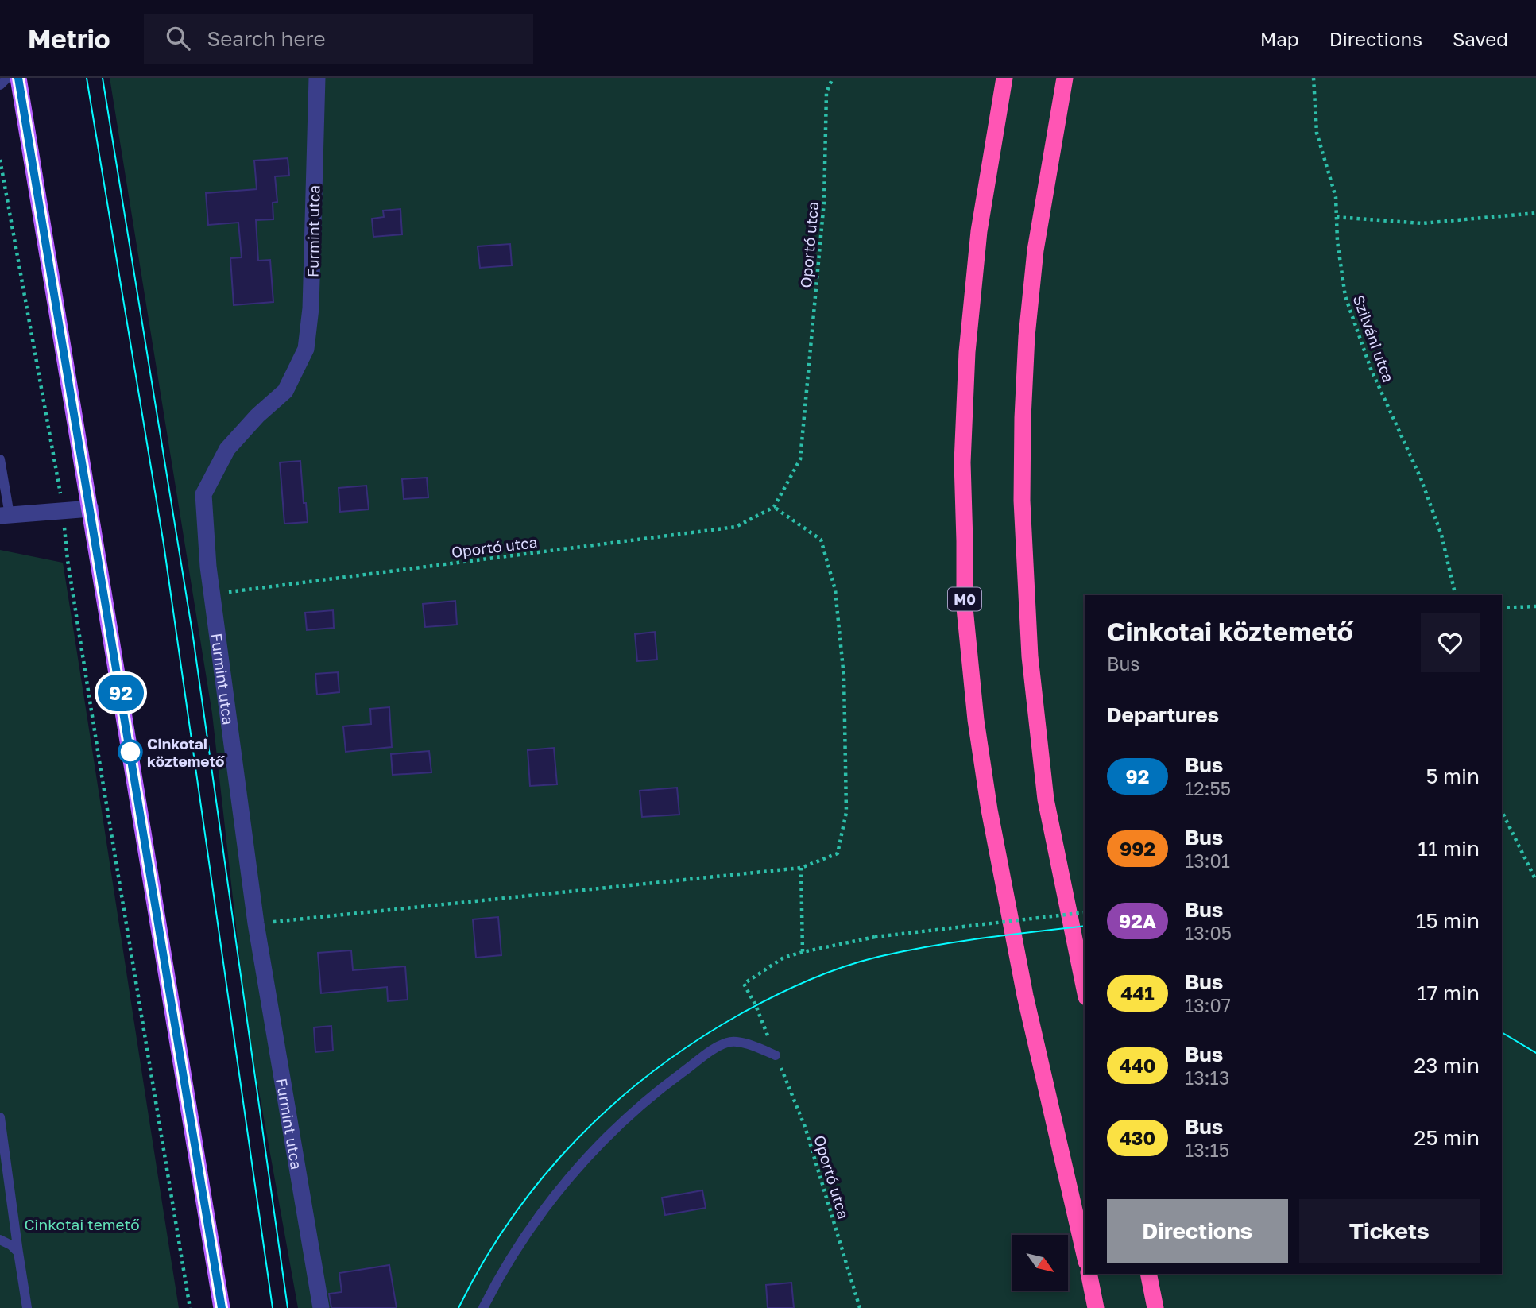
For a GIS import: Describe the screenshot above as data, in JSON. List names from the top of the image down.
{
  "streets": {
    "highway": ["M0"],
    "street": ["Furmint utca"],
    "path": ["Oportó utca", "Szilváni utca"]
  },
  "crossings": [
    ["Furmint utca", "Oportó utca"]
  ],
  "parks": ["Cinkotai temető"],
  "places": ["Cinkotai köztemető"],
  "lines": ["bus line 92"],
  "north": "bottom right",
  "page": {
    "header": "Metrio",
    "search": "Search here",
    "nav": ["Map", "Directions", "Saved"],
    "on_map": "92",
    "heading": [
      ["Cinkotai köztemető", "Bus"],
      "Departures"
    ],
    "list": [
      {
        "mark": "92",
        "name": "Bus",
        "note": "12:55",
        "value": "5 min"
      },
      {
        "mark": "992",
        "name": "Bus",
        "note": "13:01",
        "value": "11 min"
      },
      {
        "mark": "92A",
        "name": "Bus",
        "note": "13:05",
        "value": "15 min"
      },
      {
        "mark": "441",
        "name": "Bus",
        "note": "13:07",
        "value": "17 min"
      },
      {
        "mark": "440",
        "name": "Bus",
        "note": "13:13",
        "value": "23 min"
      },
      {
        "mark": "430",
        "name": "Bus",
        "note": "13:15",
        "value": "25 min"
      }
    ],
    "buttons": ["Directions", "Tickets"]
  }
}
